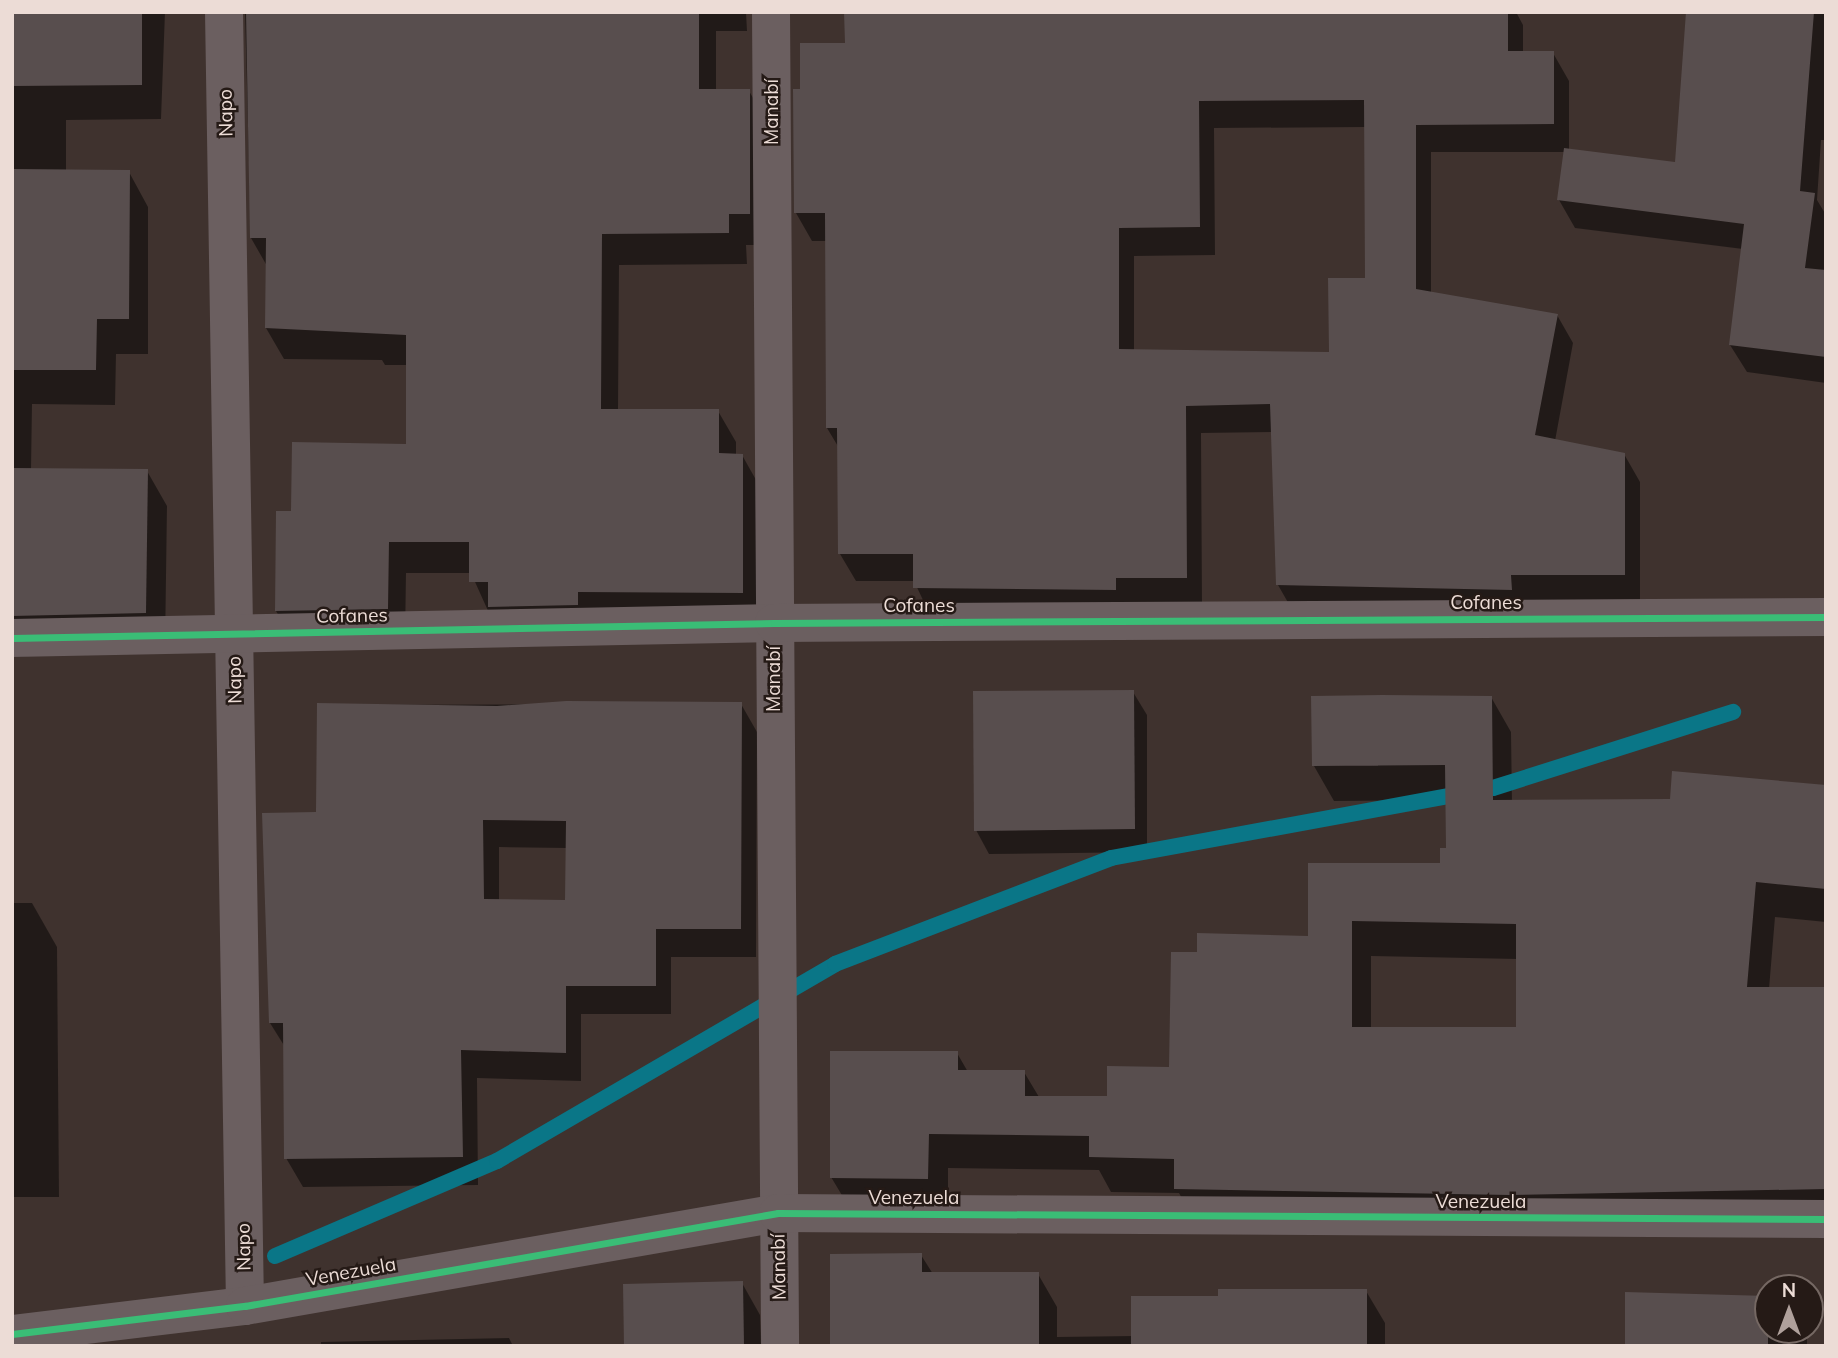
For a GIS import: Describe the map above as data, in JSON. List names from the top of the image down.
{
  "streets": {
    "street": [
      "Manabí",
      "Napo",
      "Cofanes",
      "Venezuela"
    ]
  },
  "crossings": [
    ["Manabí", "Cofanes"],
    ["Manabí", "Venezuela"],
    ["Napo", "Cofanes"],
    ["Napo", "Venezuela"]
  ],
  "north": "top"
}
